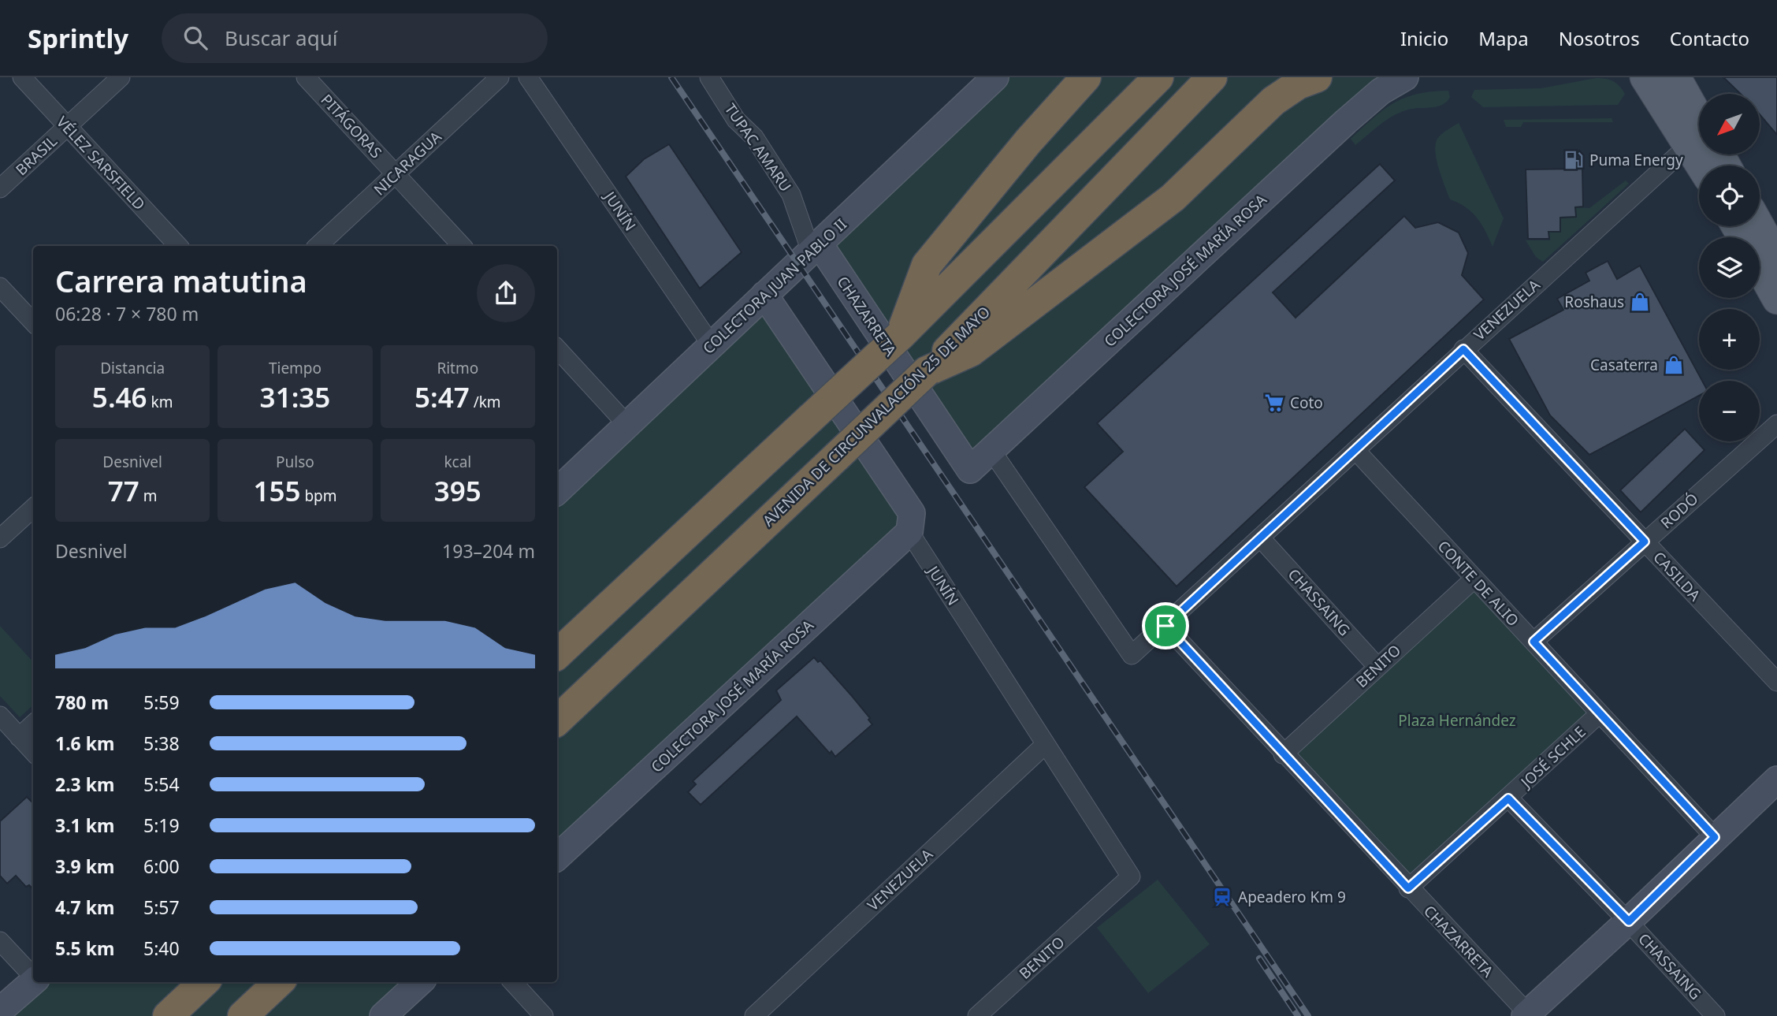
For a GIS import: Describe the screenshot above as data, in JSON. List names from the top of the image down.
{
  "streets": {
    "highway": ["AVENIDA DE CIRCUNVALACIÓN 25 DE MAYO"],
    "main road": [
      "JUNÍN",
      "COLECTORA JOSÉ MARÍA ROSA",
      "COLECTORA JUAN PABLO II",
      "CHAZARRETA"
    ],
    "street": [
      "PITÁGORAS",
      "TUPAC AMARU",
      "BRASIL",
      "VÉLEZ SARSFIELD",
      "NICARAGUA",
      "VENEZUELA",
      "RODÓ",
      "CASILDA",
      "CONTE DE ALIO",
      "CHASSAING",
      "BENITO",
      "JOSÉ SCHLE"
    ]
  },
  "crossings": [
    ["PITÁGORAS", "NICARAGUA"],
    ["TUPAC AMARU", "COLECTORA JUAN PABLO II"],
    ["TUPAC AMARU", "CHAZARRETA"],
    ["BRASIL", "VÉLEZ SARSFIELD"],
    ["JUNÍN", "COLECTORA JOSÉ MARÍA ROSA"],
    ["JUNÍN", "COLECTORA JUAN PABLO II"],
    ["JUNÍN", "VENEZUELA"],
    ["JUNÍN", "BENITO"],
    ["COLECTORA JOSÉ MARÍA ROSA", "VENEZUELA"],
    ["COLECTORA JOSÉ MARÍA ROSA", "CHAZARRETA"],
    ["COLECTORA JUAN PABLO II", "CHAZARRETA"],
    ["VENEZUELA", "CHAZARRETA"],
    ["VENEZUELA", "CASILDA"],
    ["VENEZUELA", "CONTE DE ALIO"],
    ["VENEZUELA", "CHASSAING"],
    ["CHAZARRETA", "BENITO"],
    ["CHAZARRETA", "JOSÉ SCHLE"],
    ["RODÓ", "CASILDA"],
    ["RODÓ", "CONTE DE ALIO"],
    ["CONTE DE ALIO", "BENITO"],
    ["CONTE DE ALIO", "JOSÉ SCHLE"],
    ["CHASSAING", "BENITO"],
    ["CHASSAING", "JOSÉ SCHLE"]
  ],
  "parks": ["Plaza Hernández"],
  "places": {
    "fuel station": ["Puma Energy"],
    "shop": ["Roshaus", "Casaterra"],
    "supermarket": ["Coto"],
    "station": ["Apeadero Km 9"]
  },
  "north": "bottom left",
  "page": {
    "header": "Sprintly",
    "search": "Buscar aquí",
    "nav": [
      "Inicio",
      "Mapa",
      "Nosotros",
      "Contacto"
    ],
    "map_buttons": ["+", "−"],
    "heading": ["Carrera matutina", "06:28 · 7 × 780 m"],
    "stats": [
      ["Distancia", "5.46 km"],
      ["Tiempo", "31:35"],
      ["Ritmo", "5:47 /km"],
      ["Desnivel", "77 m"],
      ["Pulso", "155 bpm"],
      ["kcal", "395"]
    ],
    "chart": ["Desnivel", "193–204 m"],
    "list": [
      {
        "name": "780 m",
        "note": "5:59"
      },
      {
        "name": "1.6 km",
        "note": "5:38"
      },
      {
        "name": "2.3 km",
        "note": "5:54"
      },
      {
        "name": "3.1 km",
        "note": "5:19"
      },
      {
        "name": "3.9 km",
        "note": "6:00"
      },
      {
        "name": "4.7 km",
        "note": "5:57"
      },
      {
        "name": "5.5 km",
        "note": "5:40"
      }
    ]
  }
}
